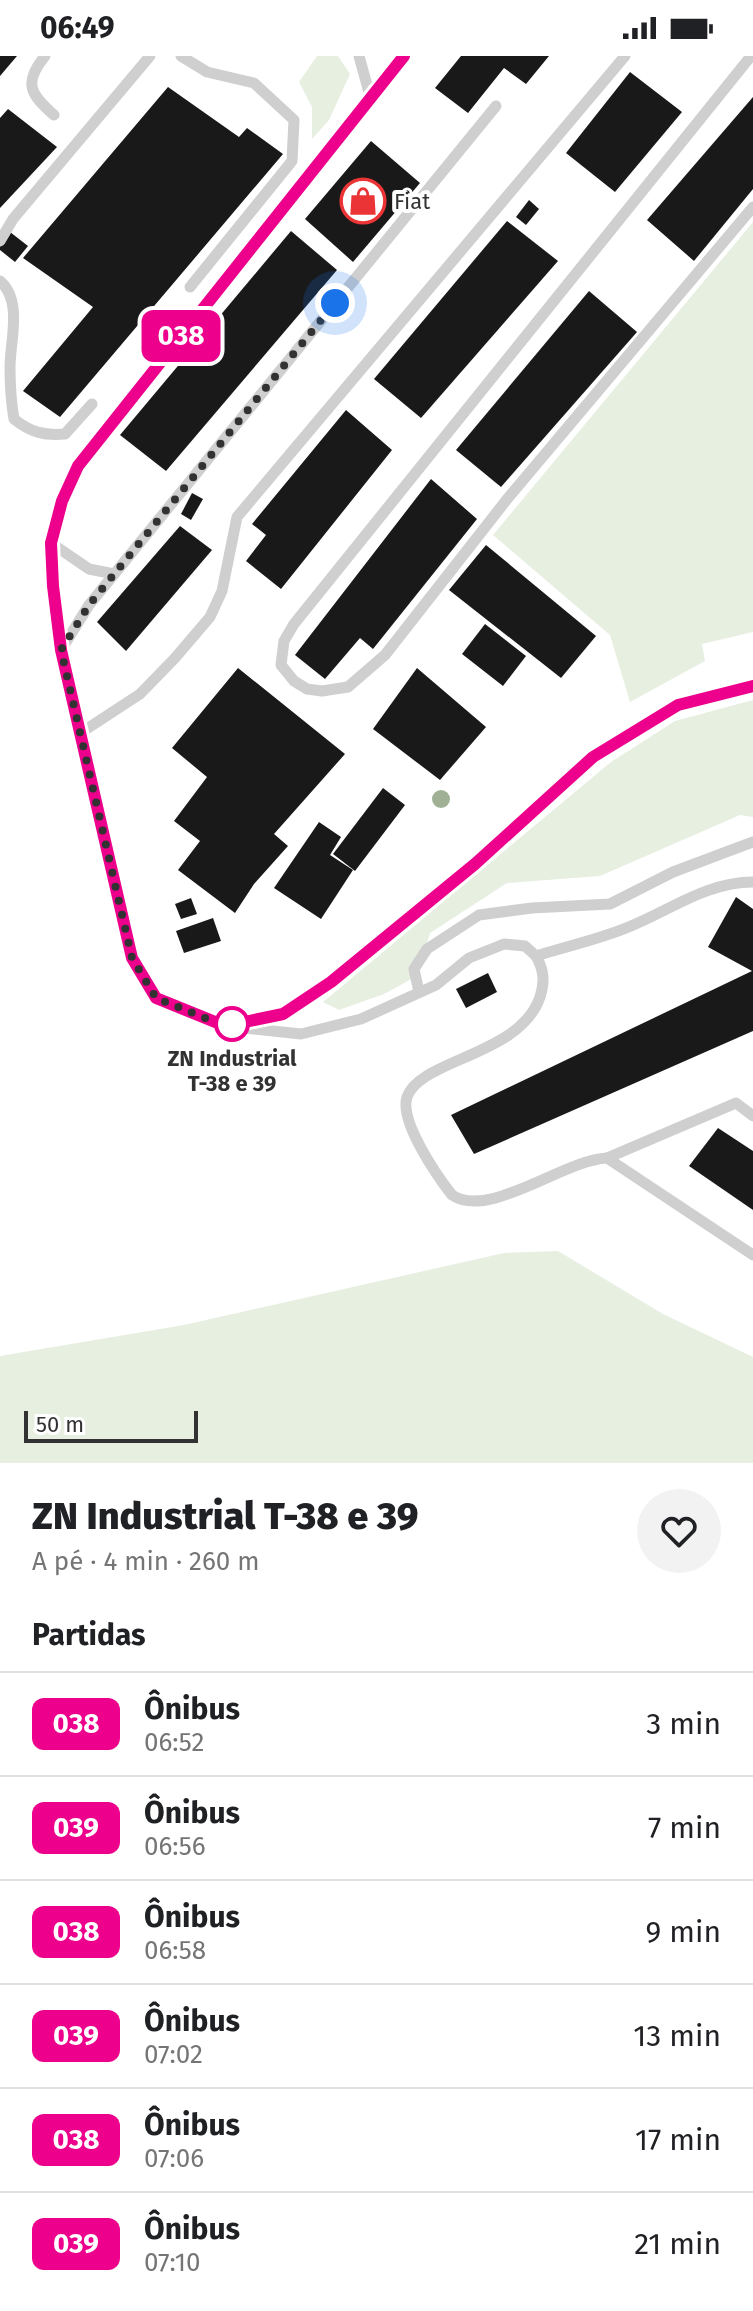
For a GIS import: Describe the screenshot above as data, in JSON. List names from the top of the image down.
{
  "places": {
    "shop": ["Fiat"],
    "other": ["ZN Industrial T-38 e 39"]
  },
  "lines": ["bus line 038"],
  "scale_bar": "50 m",
  "page": {
    "status": "06:49",
    "on_map": "038",
    "scale": "50 m",
    "heading": [
      ["ZN Industrial T-38 e 39", "A pé · 4 min · 260 m"],
      "Partidas"
    ],
    "list": [
      {
        "mark": "038",
        "name": "Ônibus",
        "note": "06:52",
        "value": "3 min"
      },
      {
        "mark": "039",
        "name": "Ônibus",
        "note": "06:56",
        "value": "7 min"
      },
      {
        "mark": "038",
        "name": "Ônibus",
        "note": "06:58",
        "value": "9 min"
      },
      {
        "mark": "039",
        "name": "Ônibus",
        "note": "07:02",
        "value": "13 min"
      },
      {
        "mark": "038",
        "name": "Ônibus",
        "note": "07:06",
        "value": "17 min"
      },
      {
        "mark": "039",
        "name": "Ônibus",
        "note": "07:10",
        "value": "21 min"
      }
    ]
  }
}
